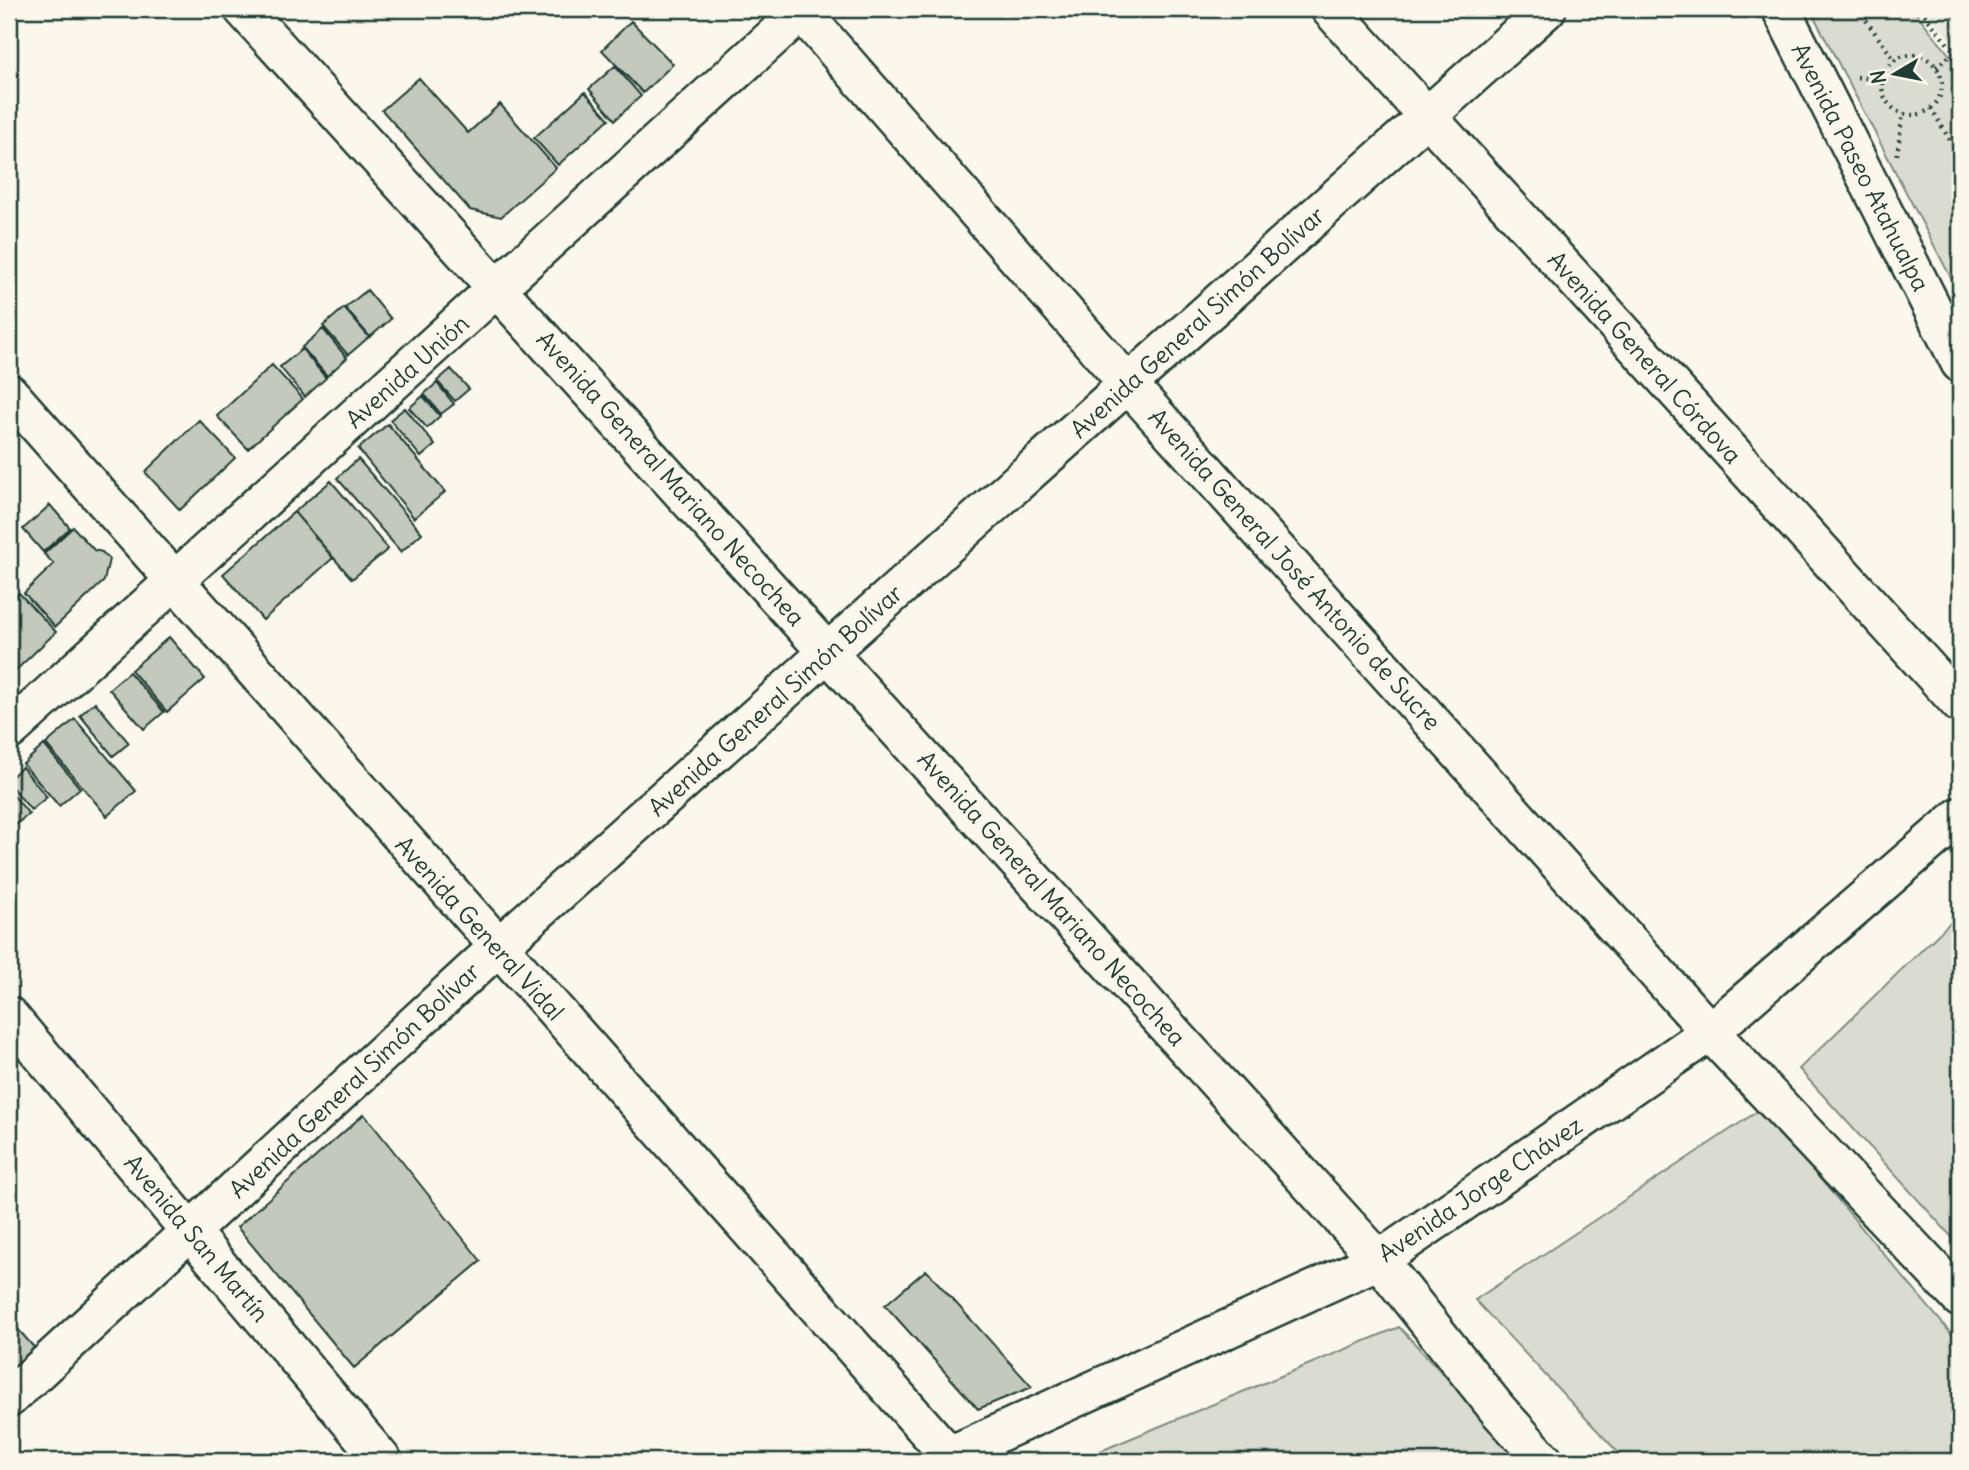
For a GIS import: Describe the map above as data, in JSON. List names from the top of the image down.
{
  "streets": {
    "street": [
      "Avenida Paseo Atahualpa",
      "Avenida General Simón Bolívar",
      "Avenida General Córdova",
      "Avenida Unión",
      "Avenida General Mariano Necochea",
      "Avenida General José Antonio de Sucre",
      "Avenida General Vidal",
      "Avenida Jorge Chávez",
      "Avenida San Martín"
    ]
  },
  "crossings": [
    ["Avenida General Simón Bolívar", "Avenida General Córdova"],
    ["Avenida General Simón Bolívar", "Avenida General Mariano Necochea"],
    ["Avenida General Simón Bolívar", "Avenida General José Antonio de Sucre"],
    ["Avenida General Simón Bolívar", "Avenida General Vidal"],
    ["Avenida General Simón Bolívar", "Avenida San Martín"],
    ["Avenida Unión", "Avenida General Mariano Necochea"],
    ["Avenida Unión", "Avenida General José Antonio de Sucre"],
    ["Avenida Unión", "Avenida General Vidal"],
    ["Avenida General Mariano Necochea", "Avenida Jorge Chávez"],
    ["Avenida General José Antonio de Sucre", "Avenida Jorge Chávez"],
    ["Avenida General Vidal", "Avenida Jorge Chávez"]
  ],
  "north": "left"
}
